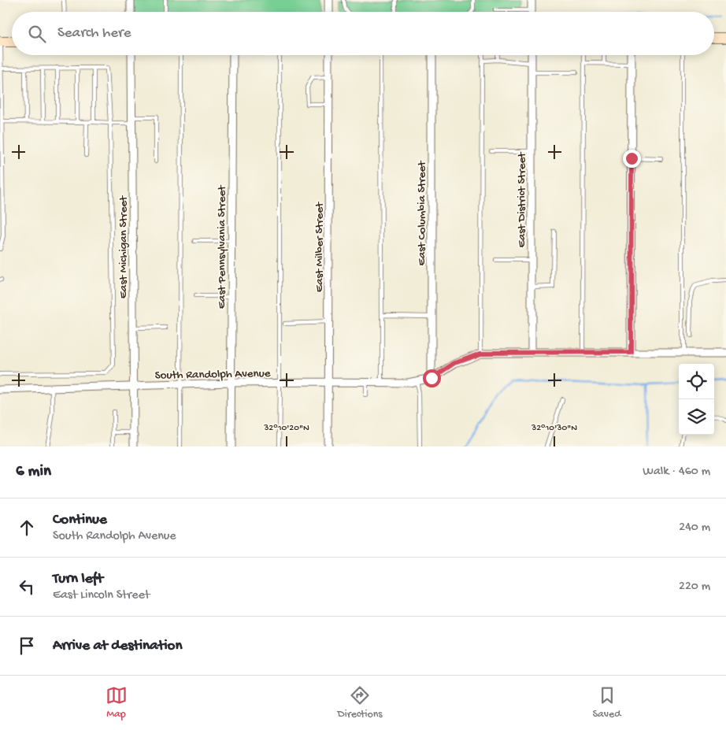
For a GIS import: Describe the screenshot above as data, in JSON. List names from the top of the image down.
{
  "streets": {
    "street": [
      "East District Street",
      "East Columbia Street",
      "East Michigan Street",
      "East Pennsylvania Street",
      "East Milber Street",
      "South Randolph Avenue"
    ]
  },
  "crossings": [
    ["East District Street", "South Randolph Avenue"],
    ["East Columbia Street", "South Randolph Avenue"],
    ["East Michigan Street", "South Randolph Avenue"],
    ["East Pennsylvania Street", "South Randolph Avenue"],
    ["East Milber Street", "South Randolph Avenue"]
  ],
  "page": {
    "search": "Search here",
    "heading": ["6 min", "Walk · 460 m"],
    "list": [
      ["Continue", "South Randolph Avenue", "240 m"],
      ["Turn left", "East Lincoln Street", "220 m"],
      "Arrive at destination"
    ],
    "nav": ["Map", "Directions", "Saved"]
  },
  "coordinates": ["32°10'20\"N", "32°10'30\"N"]
}
